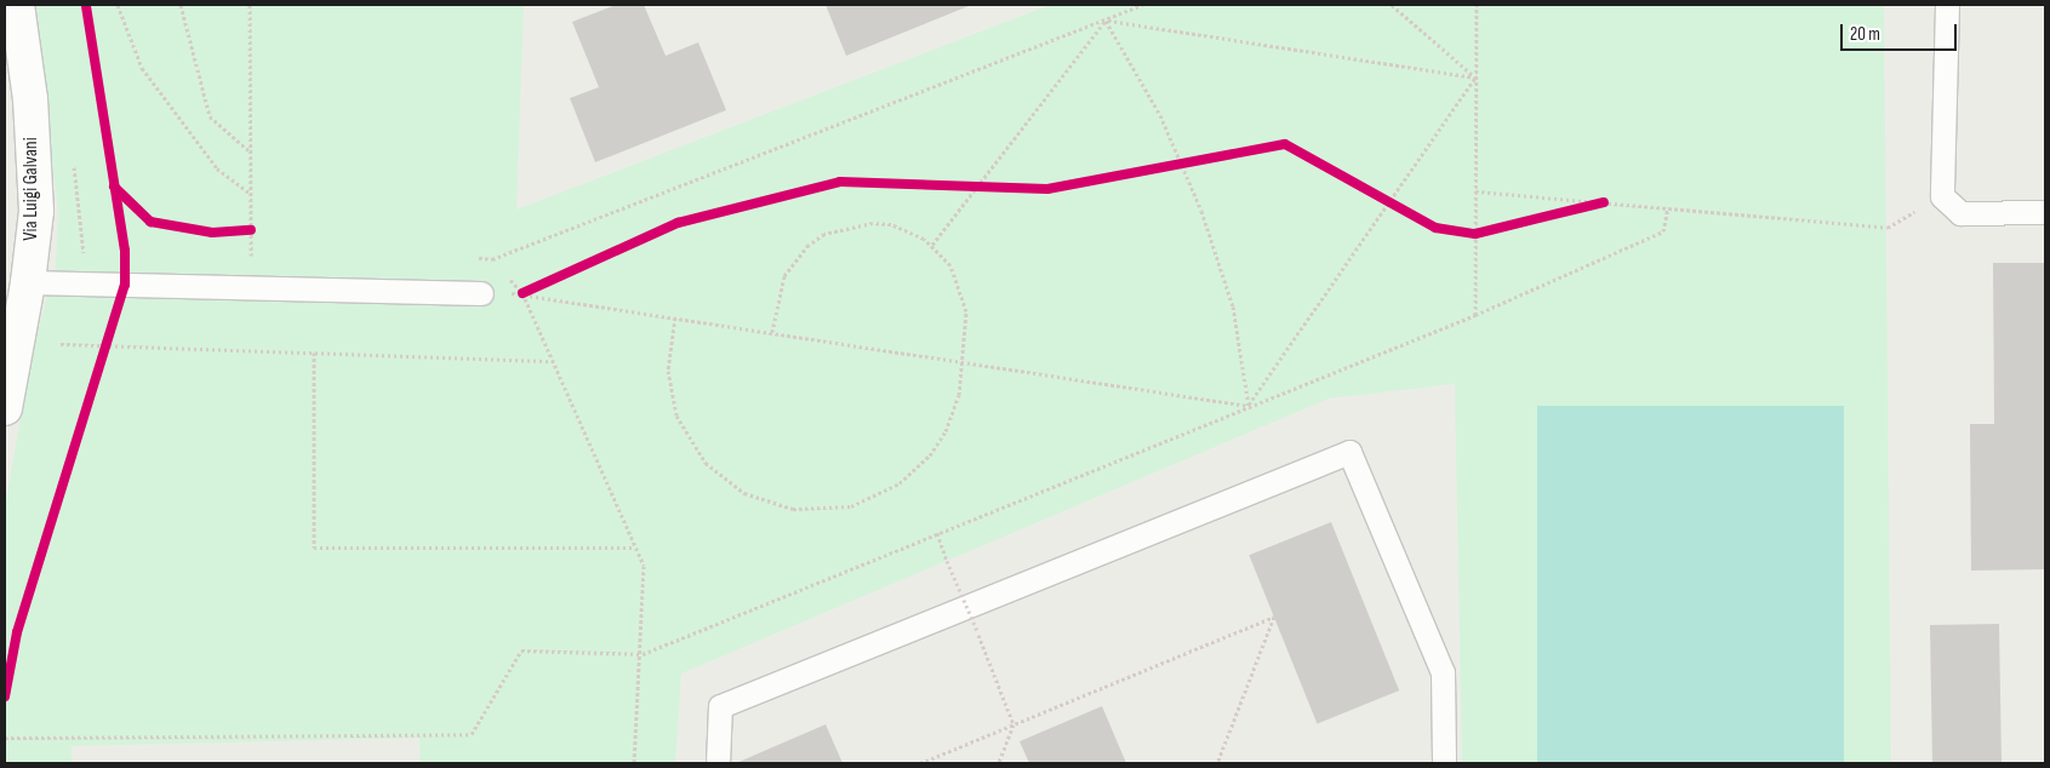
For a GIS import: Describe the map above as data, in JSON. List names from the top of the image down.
{
  "streets": {
    "street": ["Via Luigi Galvani"]
  },
  "scale_bar": "20 m"
}
